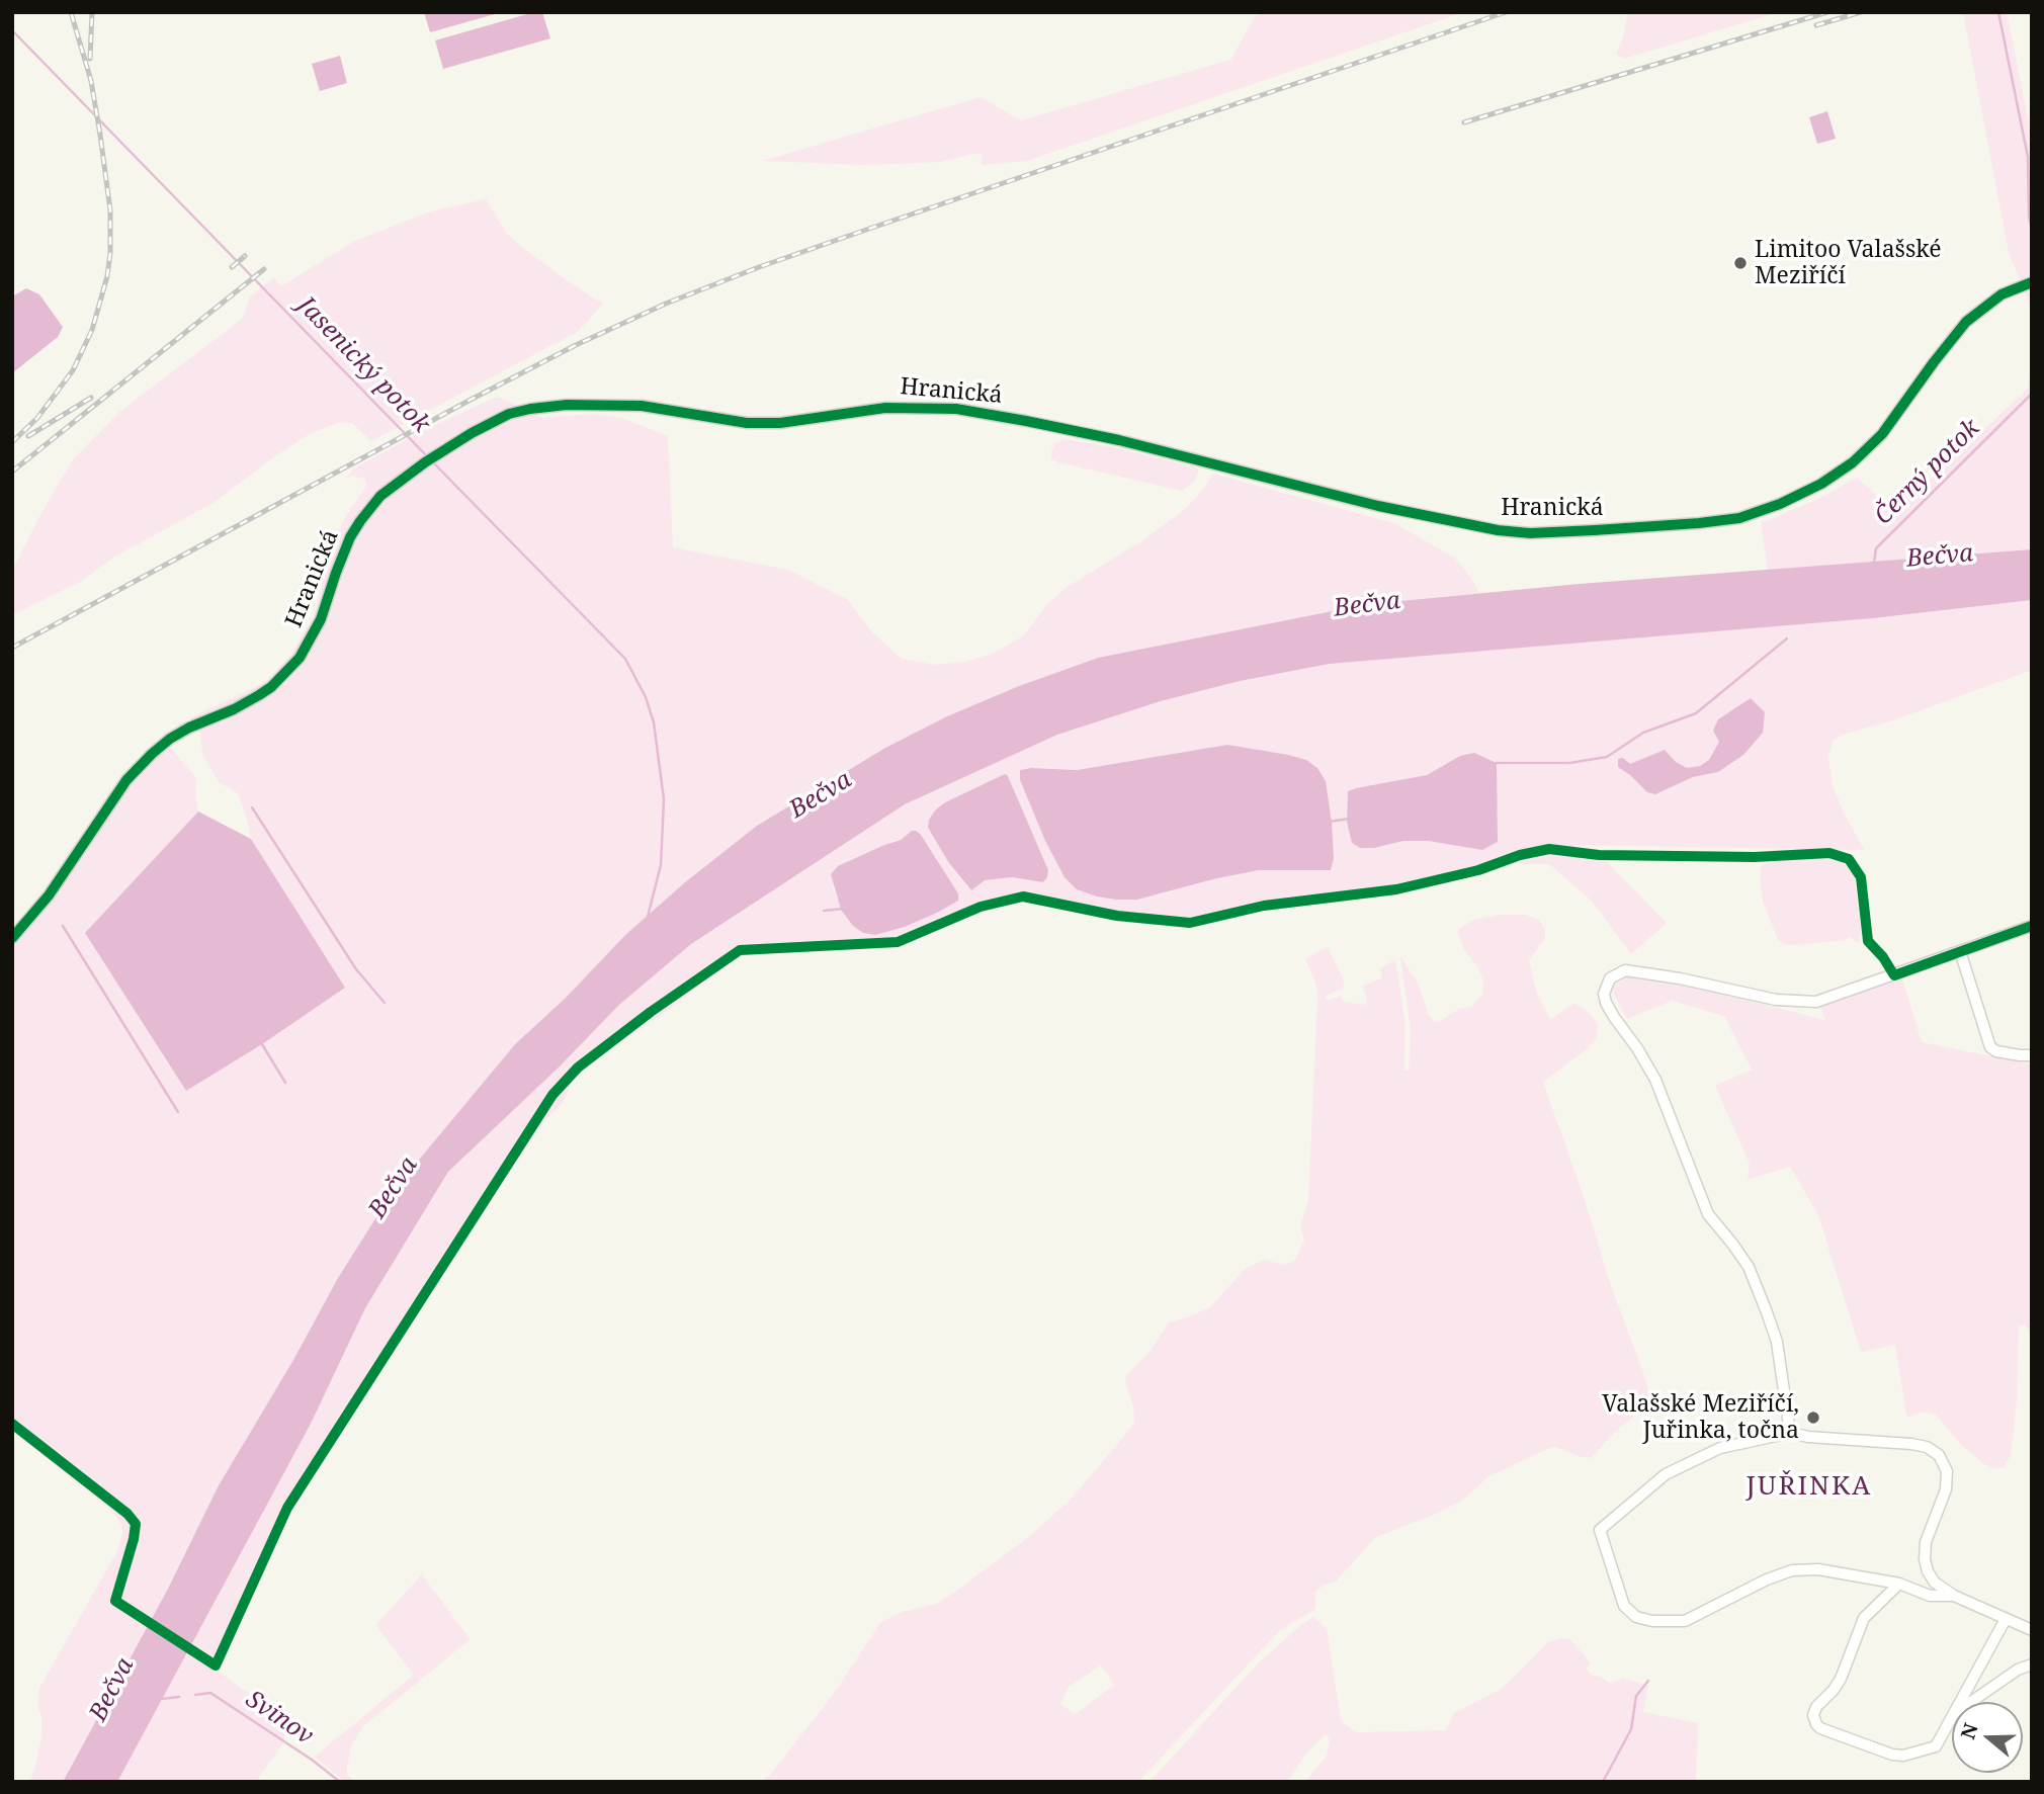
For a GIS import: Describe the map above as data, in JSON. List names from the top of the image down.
{
  "streets": {
    "street": ["Hranická"]
  },
  "districts": ["JUŘINKA"],
  "water": [
    "Jasenický potok",
    "Černý potok",
    "Bečva",
    "Svinov"
  ],
  "places": ["Limitoo Valašské Meziříčí", "Valašské Meziříčí, Juřinka, točna"],
  "north": "left"
}
